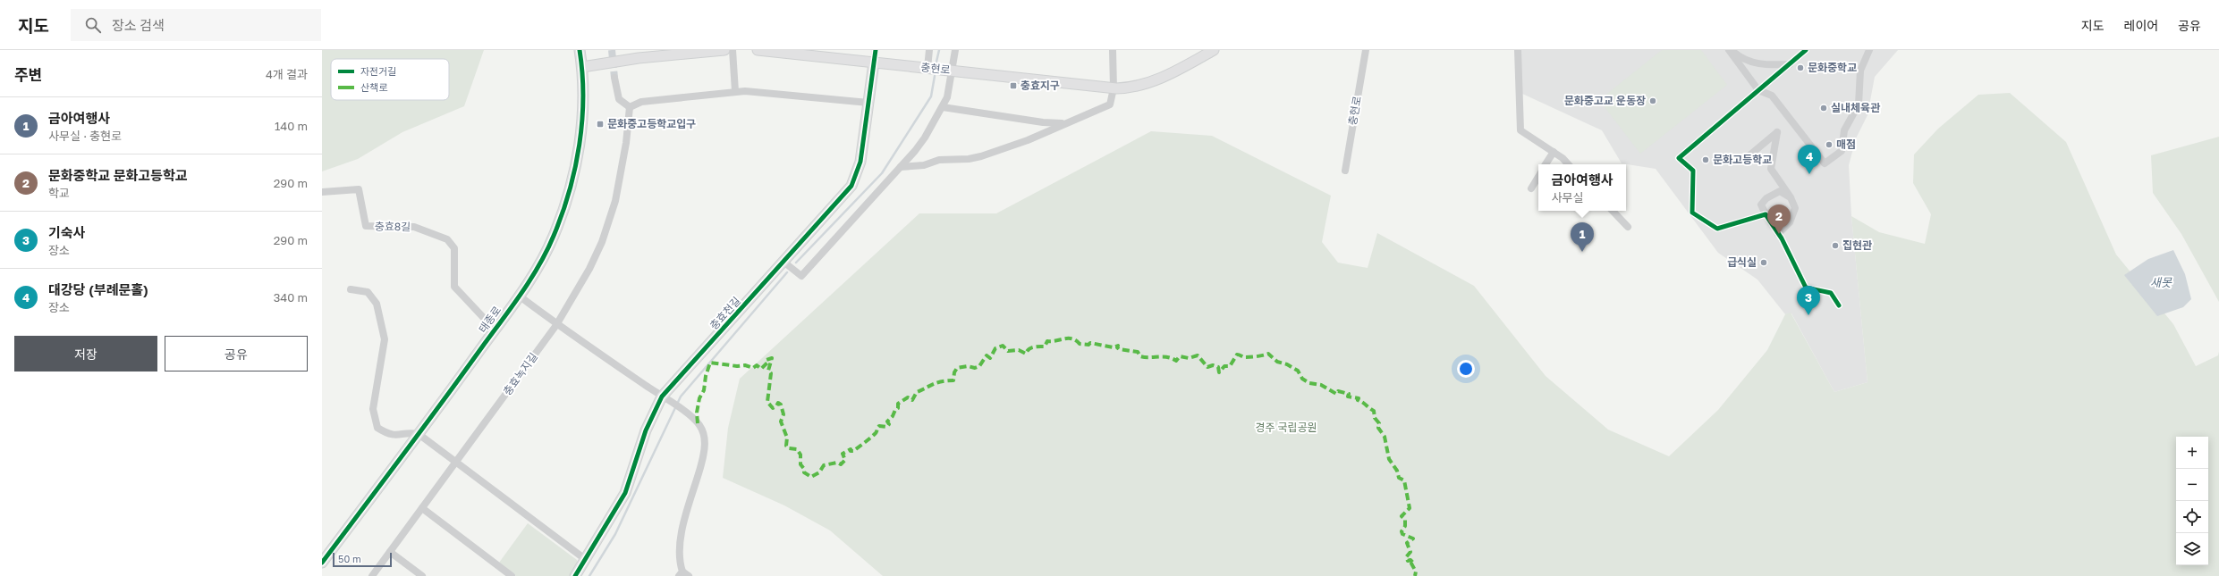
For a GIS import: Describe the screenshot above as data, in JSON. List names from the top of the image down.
{
  "streets": {
    "street": [
      "충현로",
      "충효8길",
      "충효천길",
      "태종로",
      "충효녹지길"
    ]
  },
  "crossings": [
    ["충현로", "충효천길"],
    ["충효8길", "태종로"]
  ],
  "water": ["새못"],
  "parks": ["경주 국립공원"],
  "places": {
    "other": [
      "문화중학교",
      "문화중고교 운동장",
      "실내체육관",
      "매점",
      "문화고등학교",
      "집현관",
      "급식실"
    ],
    "transit": ["충효지구", "문화중고등학교입구"]
  },
  "legend": ["자전거길", "산책로"],
  "scale_bar": "50 m",
  "page": {
    "header": "지도",
    "search": "장소 검색",
    "nav": ["지도", "레이어", "공유"],
    "heading": ["주변", "4개 결과"],
    "list": [
      {
        "mark": "1",
        "name": "금아여행사",
        "note": "사무실 · 충현로",
        "value": "140 m"
      },
      {
        "mark": "2",
        "name": "문화중학교 문화고등학교",
        "note": "학교",
        "value": "290 m"
      },
      {
        "mark": "3",
        "name": "기숙사",
        "note": "장소",
        "value": "290 m"
      },
      {
        "mark": "4",
        "name": "대강당 (부례문홀)",
        "note": "장소",
        "value": "340 m"
      }
    ],
    "pins": [
      "4",
      "2",
      "1",
      "3"
    ],
    "popup": ["금아여행사", "사무실"],
    "buttons": ["저장", "공유"],
    "map_buttons": ["+", "−"],
    "scale": "50 m"
  }
}
